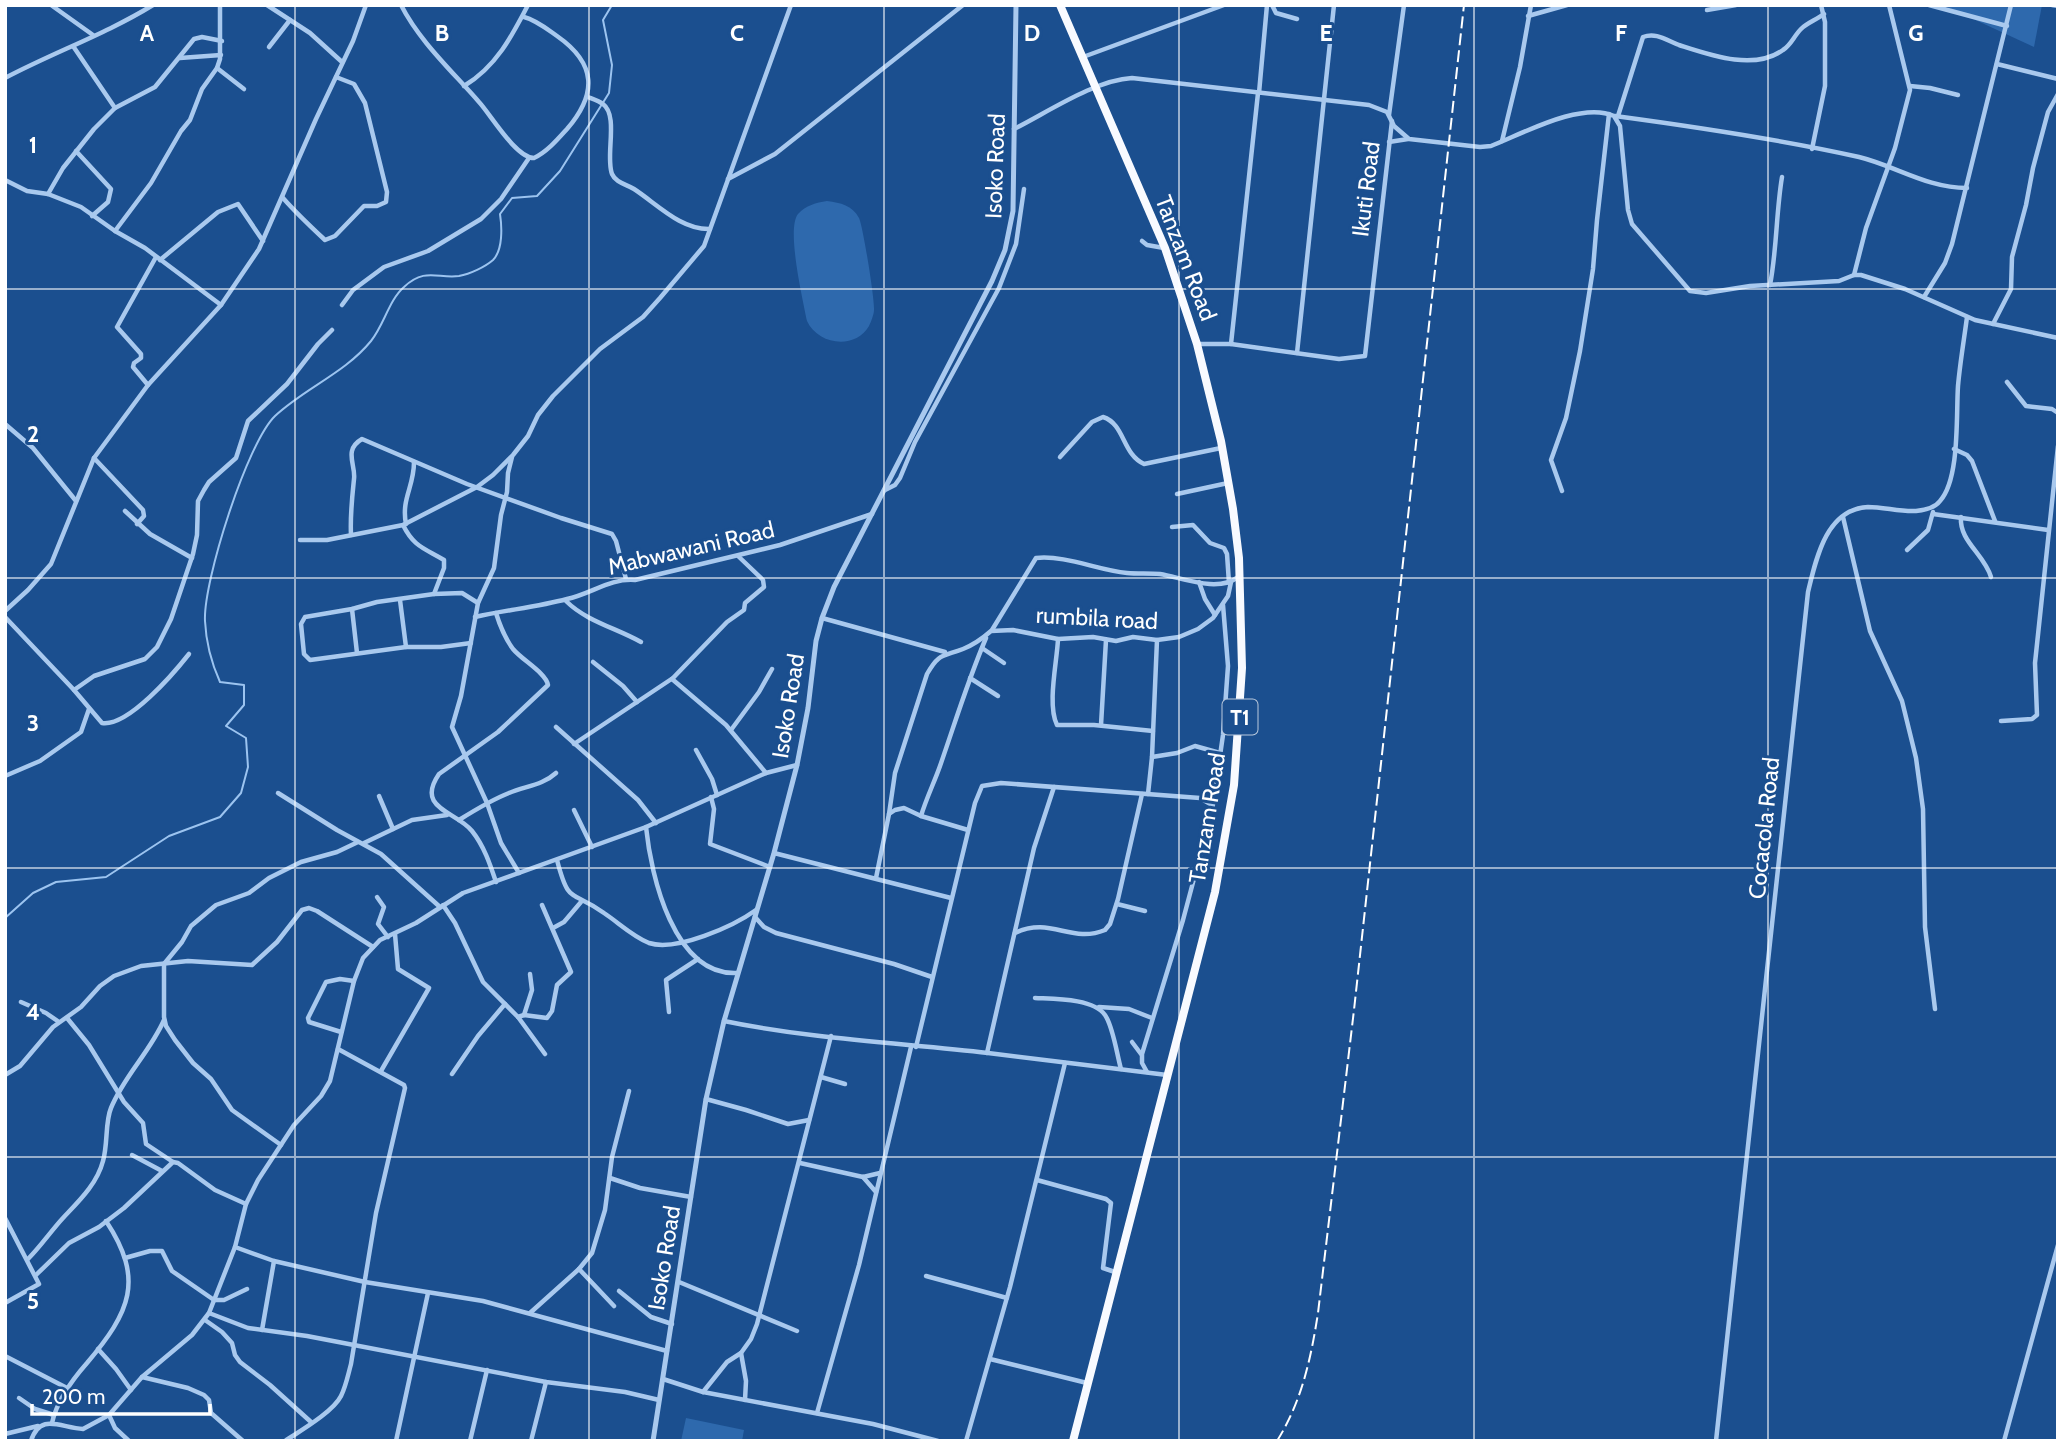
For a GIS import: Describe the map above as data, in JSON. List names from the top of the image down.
{
  "streets": {
    "highway": ["Tanzam Road", "T1"],
    "street": [
      "Isoko Road",
      "Ikuti Road",
      "Mabwawani Road",
      "rumbila road",
      "Cocacola Road"
    ]
  },
  "crossings": [
    ["Isoko Road", "Ikuti Road"],
    ["Isoko Road", "Mabwawani Road"],
    ["Ikuti Road", "Tanzam Road"]
  ],
  "scale_bar": "200 m",
  "grid": {
    "columns": [
      "A",
      "B",
      "C",
      "D",
      "E",
      "F",
      "G"
    ],
    "rows": [
      "1",
      "2",
      "3",
      "4",
      "5"
    ]
  }
}
